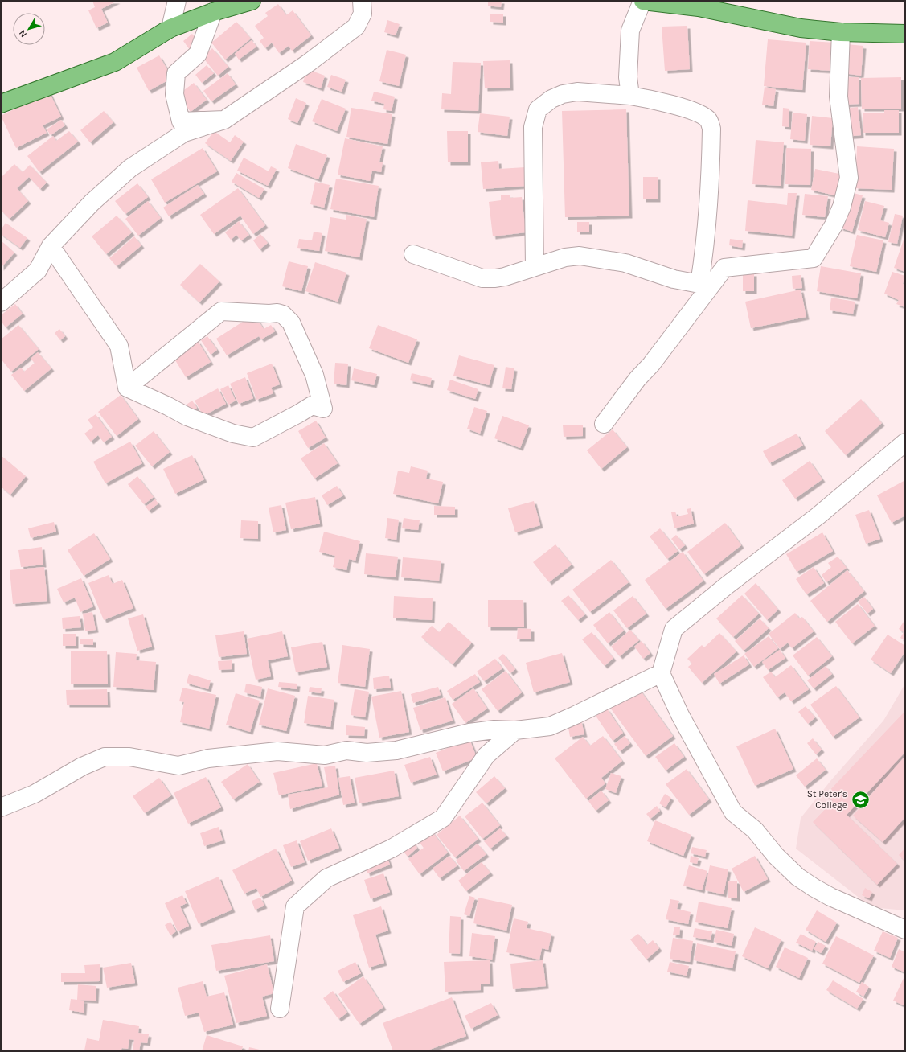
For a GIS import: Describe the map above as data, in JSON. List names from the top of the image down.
{
  "places": {
    "school or university": ["St Peter's College"]
  },
  "north": "bottom left"
}
